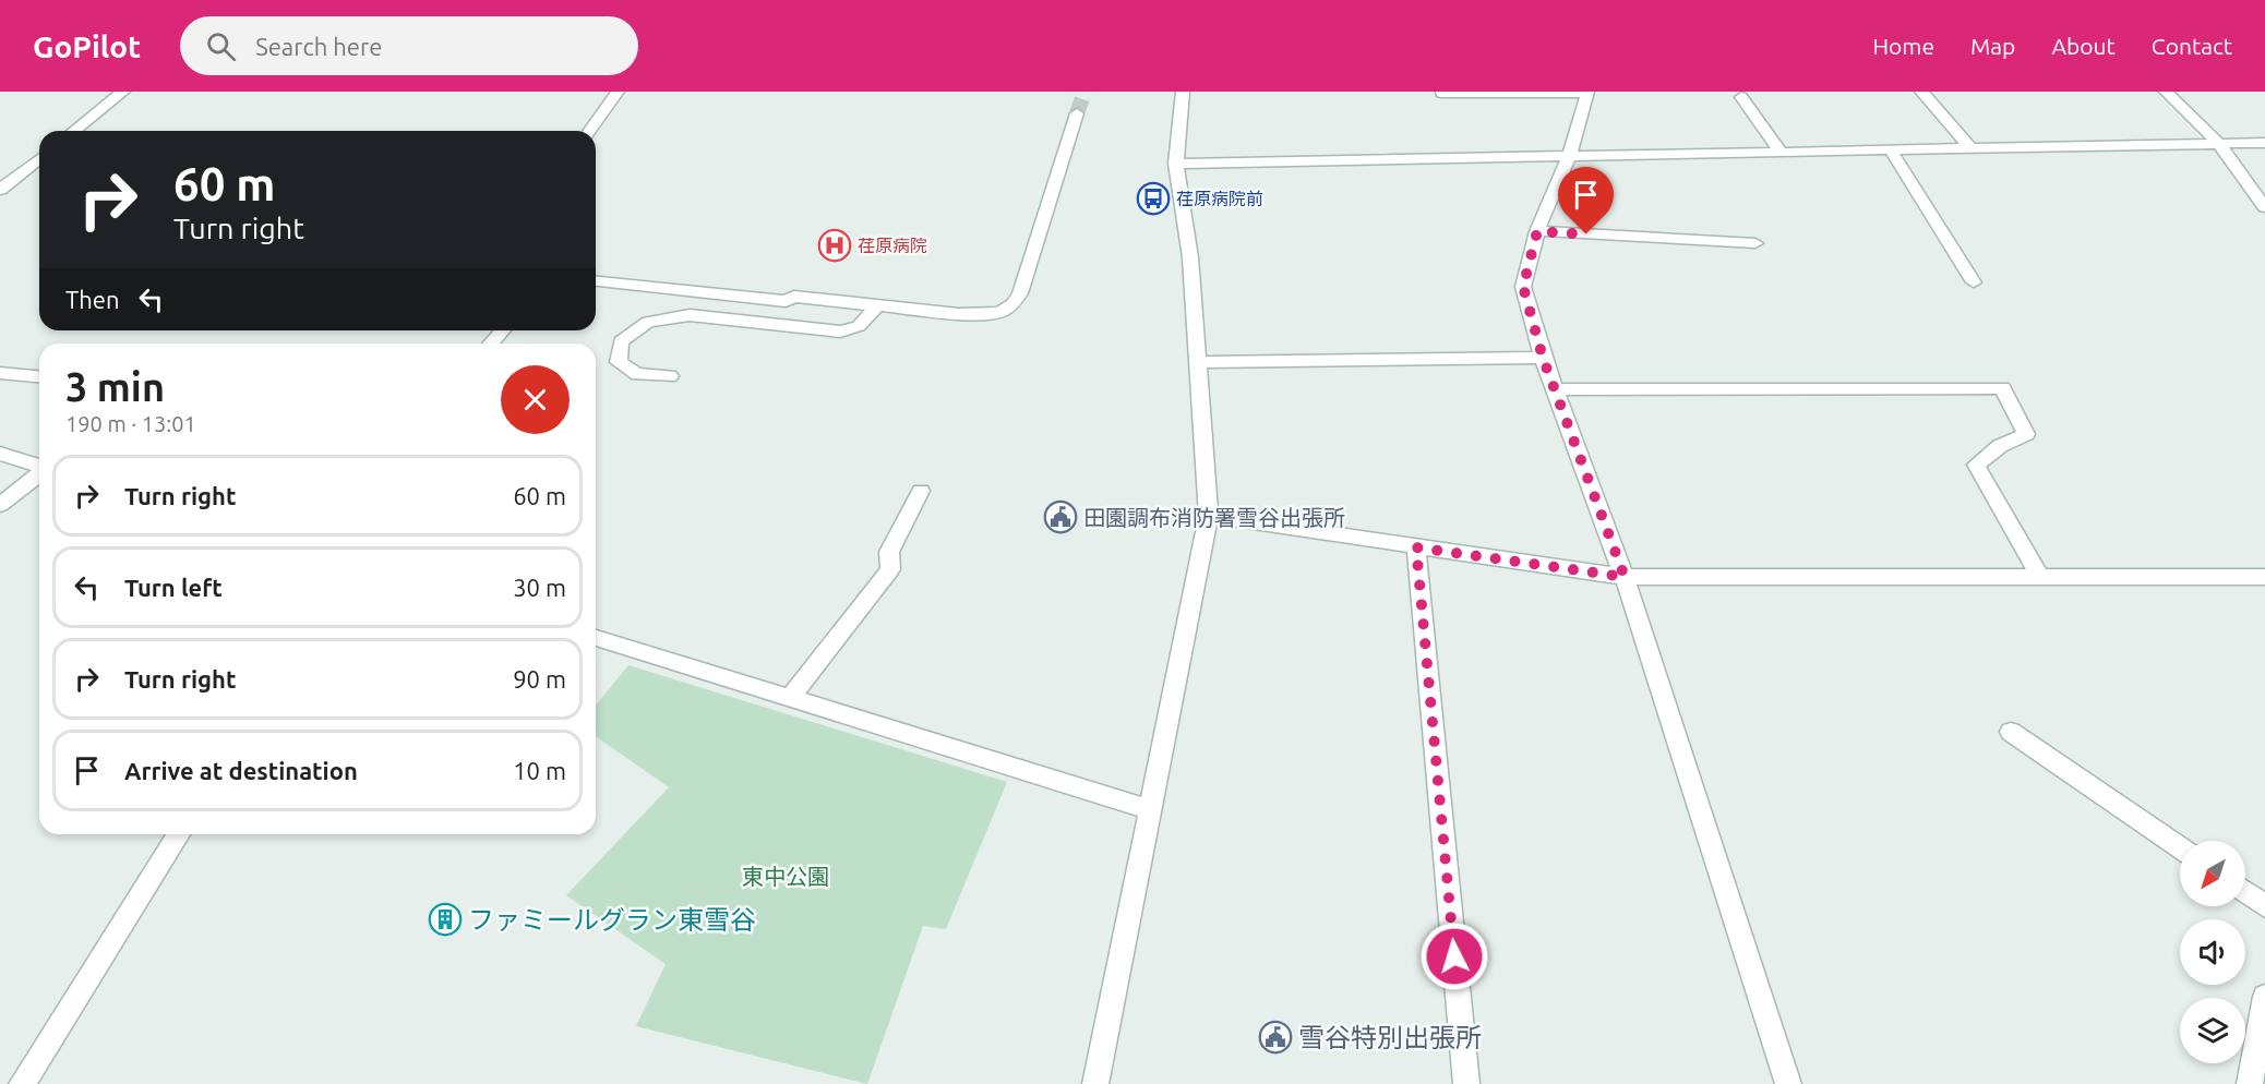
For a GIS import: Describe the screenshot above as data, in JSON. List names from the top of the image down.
{
  "parks": ["東中公園"],
  "places": {
    "bus stop": ["荏原病院前"],
    "hospital": ["荏原病院"],
    "public building": ["田園調布消防署雪谷出張所", "雪谷特別出張所"],
    "building": ["ファミールグラン東雪谷"]
  },
  "north": "bottom left",
  "page": {
    "header": "GoPilot",
    "search": "Search here",
    "nav": [
      "Home",
      "Map",
      "About",
      "Contact"
    ],
    "turn": ["60 m", "Turn right"],
    "then": "Then",
    "heading": ["3 min", "190 m · 13:01"],
    "list": [
      {
        "name": "Turn right",
        "value": "60 m"
      },
      {
        "name": "Turn left",
        "value": "30 m"
      },
      {
        "name": "Turn right",
        "value": "90 m"
      },
      {
        "name": "Arrive at destination",
        "value": "10 m"
      }
    ]
  }
}
